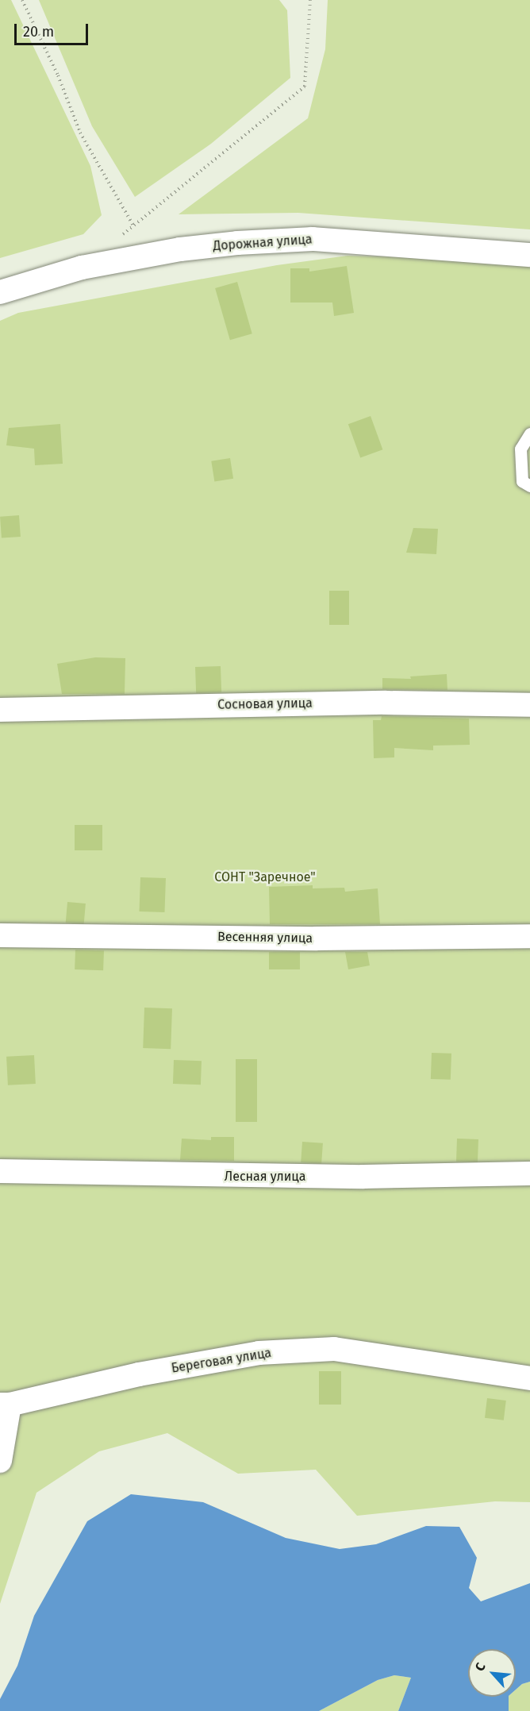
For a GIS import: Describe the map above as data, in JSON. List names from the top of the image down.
{
  "streets": {
    "street": [
      "Дорожная улица",
      "Сосновая улица",
      "Весенняя улица",
      "Лесная улица",
      "Береговая улица"
    ]
  },
  "parks": ["СОНТ \"Заречное\""],
  "scale_bar": "20 m",
  "north": "top left"
}
